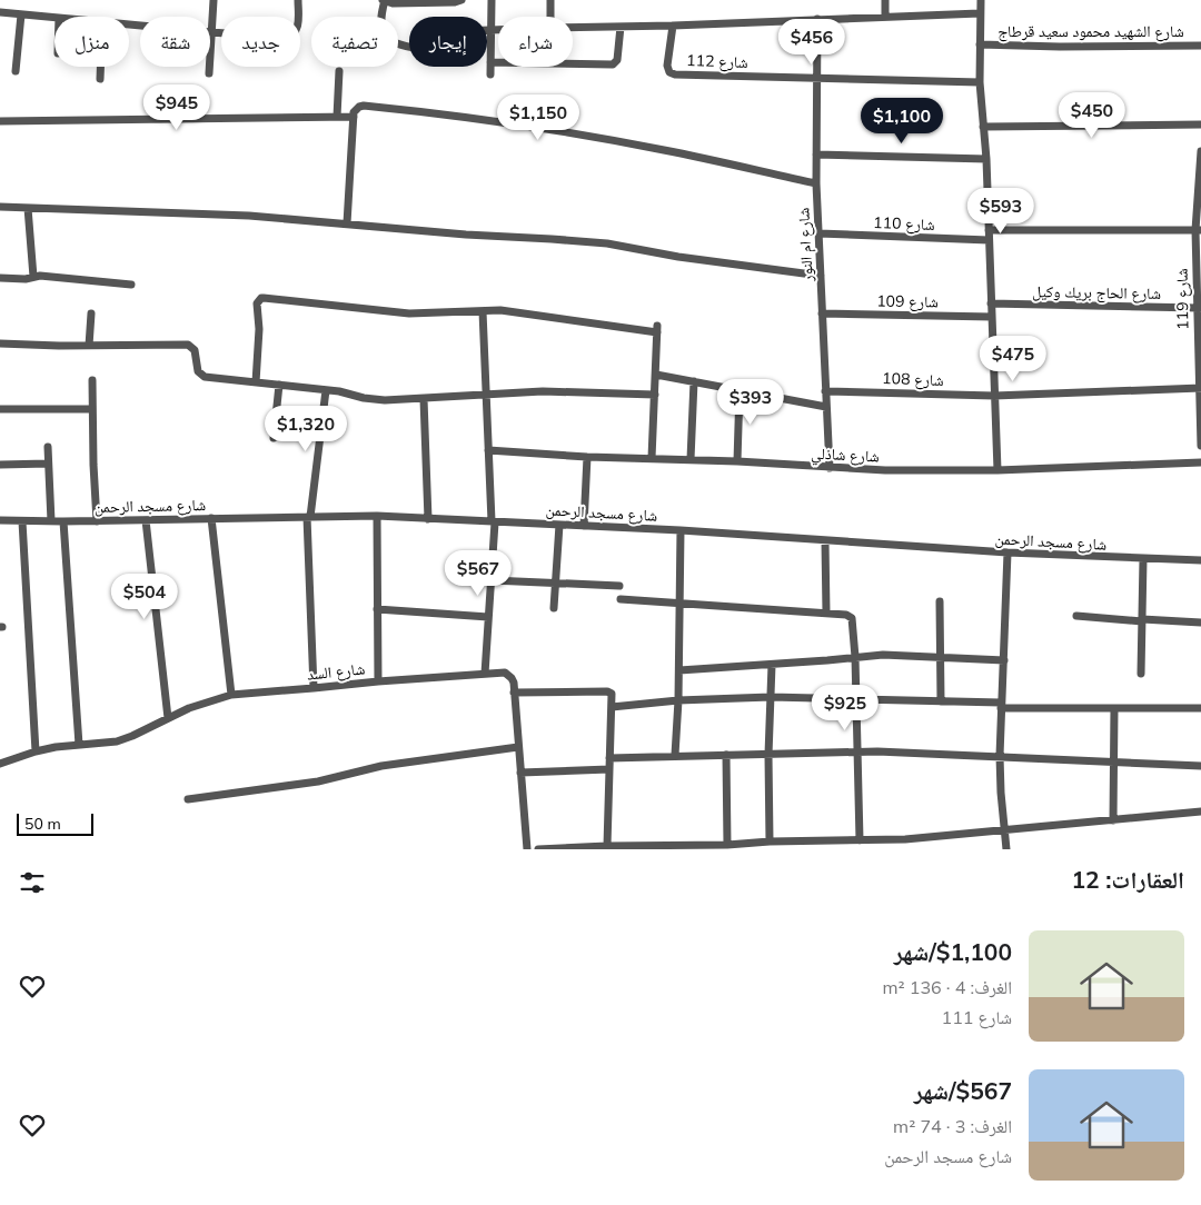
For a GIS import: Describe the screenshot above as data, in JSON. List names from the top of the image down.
{
  "streets": {
    "street": [
      "شارع الشهيد محمود سعيد قرطاج",
      "شارع 112",
      "شارع 110",
      "شارع ام النور",
      "شارع الحاج بريك وكيل",
      "شارع 119",
      "شارع 109",
      "شارع 108",
      "شارع شاذلي",
      "شارع مسجد الرحمن",
      "شارع السد"
    ]
  },
  "crossings": [
    ["شارع 112", "شارع ام النور"],
    ["شارع 110", "شارع ام النور"],
    ["شارع ام النور", "شارع 109"],
    ["شارع ام النور", "شارع 108"],
    ["شارع ام النور", "شارع شاذلي"],
    ["شارع الحاج بريك وكيل", "شارع 119"],
    ["شارع 119", "شارع 108"]
  ],
  "scale_bar": "50 m",
  "page": {
    "chip": [
      "شراء",
      "إيجار",
      "تصفية",
      "جديد",
      "شقة",
      "منزل"
    ],
    "price": [
      "$456",
      "$945",
      "$450",
      "$1,150",
      "$1,100",
      "$593",
      "$475",
      "$393",
      "$1,320",
      "$567",
      "$504",
      "$925"
    ],
    "scale": "50 m",
    "heading": "العقارات: 12",
    "list": [
      {
        "name": "$1,100/شهر",
        "note": "الغرف: 4 · 136 m² · شارع 111"
      },
      {
        "name": "$567/شهر",
        "note": "الغرف: 3 · 74 m² · شارع مسجد الرحمن"
      }
    ]
  }
}
